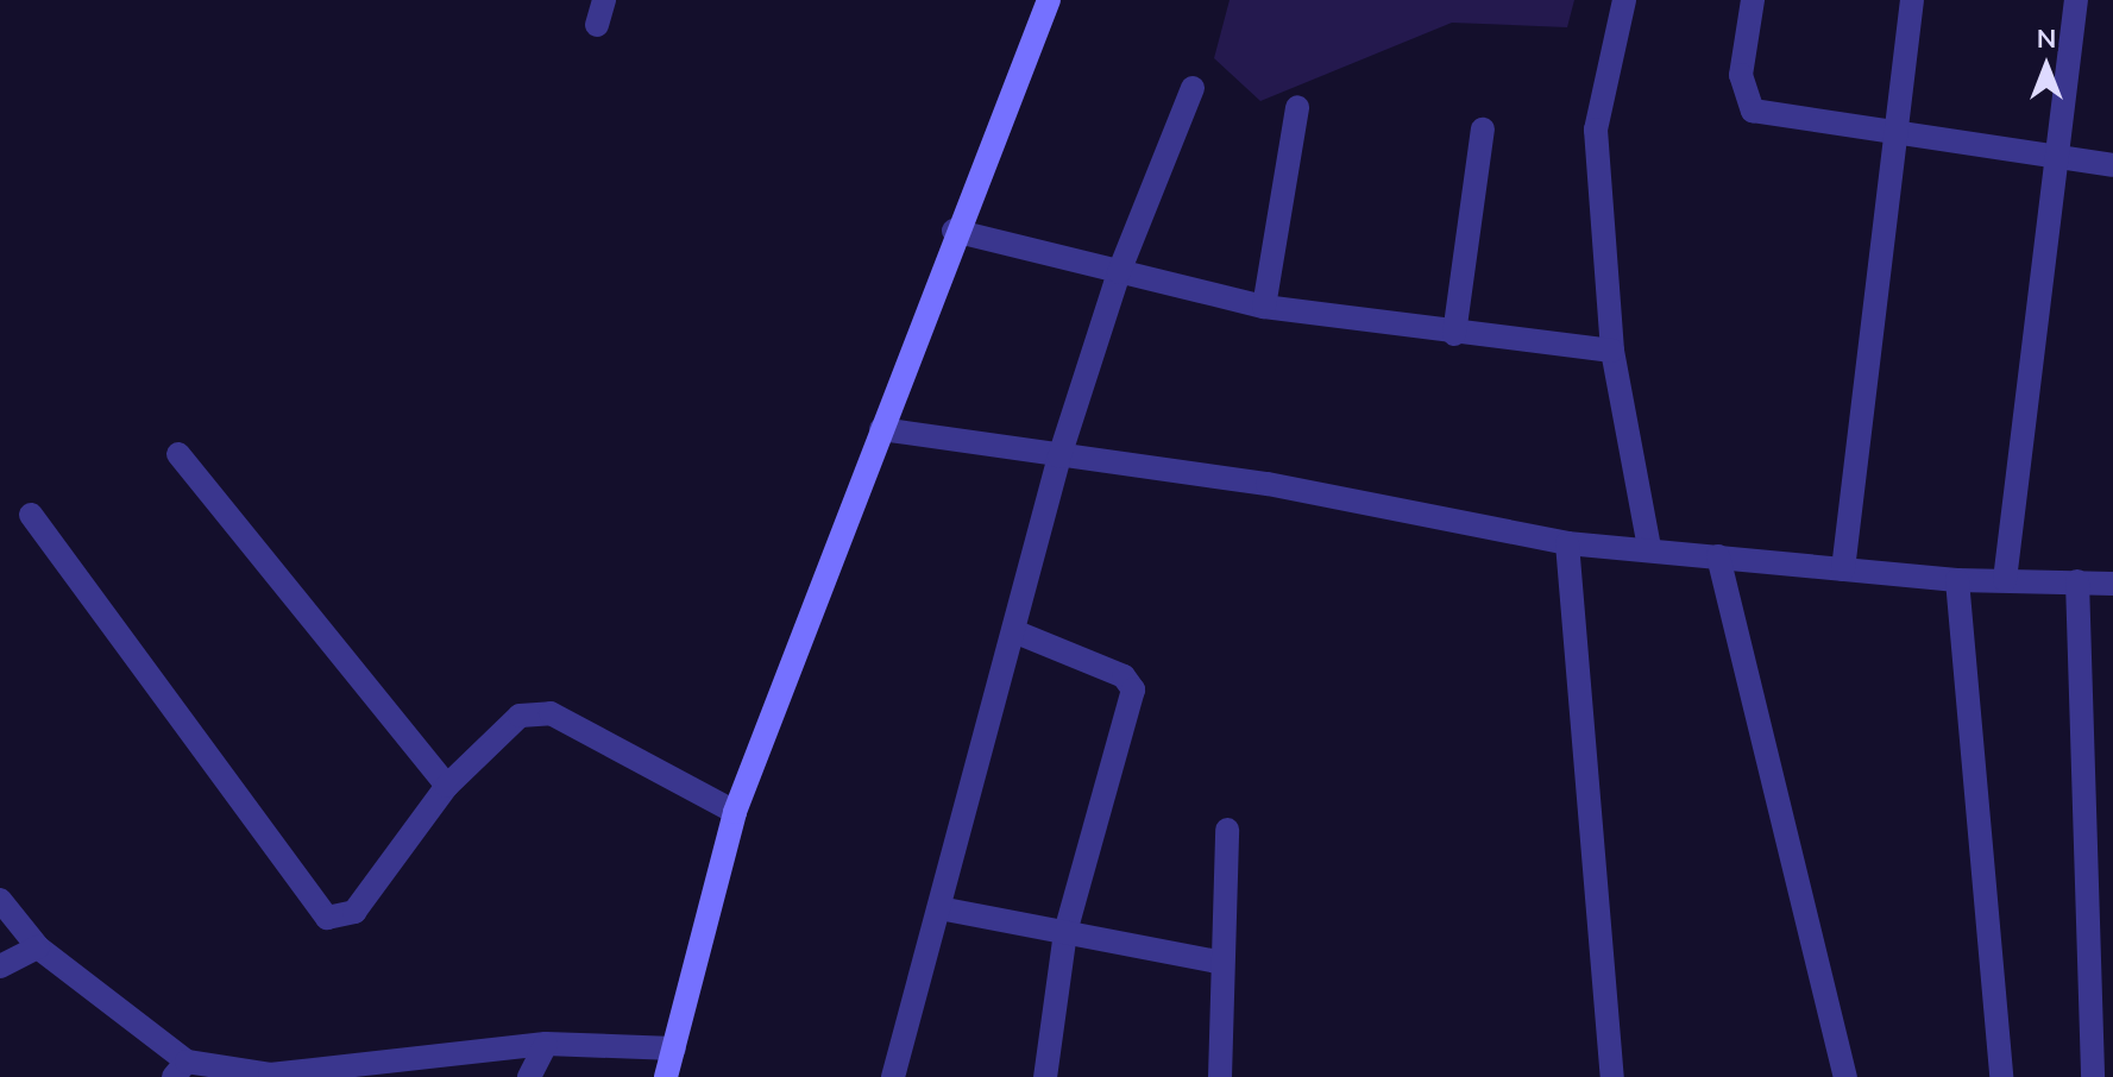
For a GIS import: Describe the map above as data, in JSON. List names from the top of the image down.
{
  "north": "top"
}
